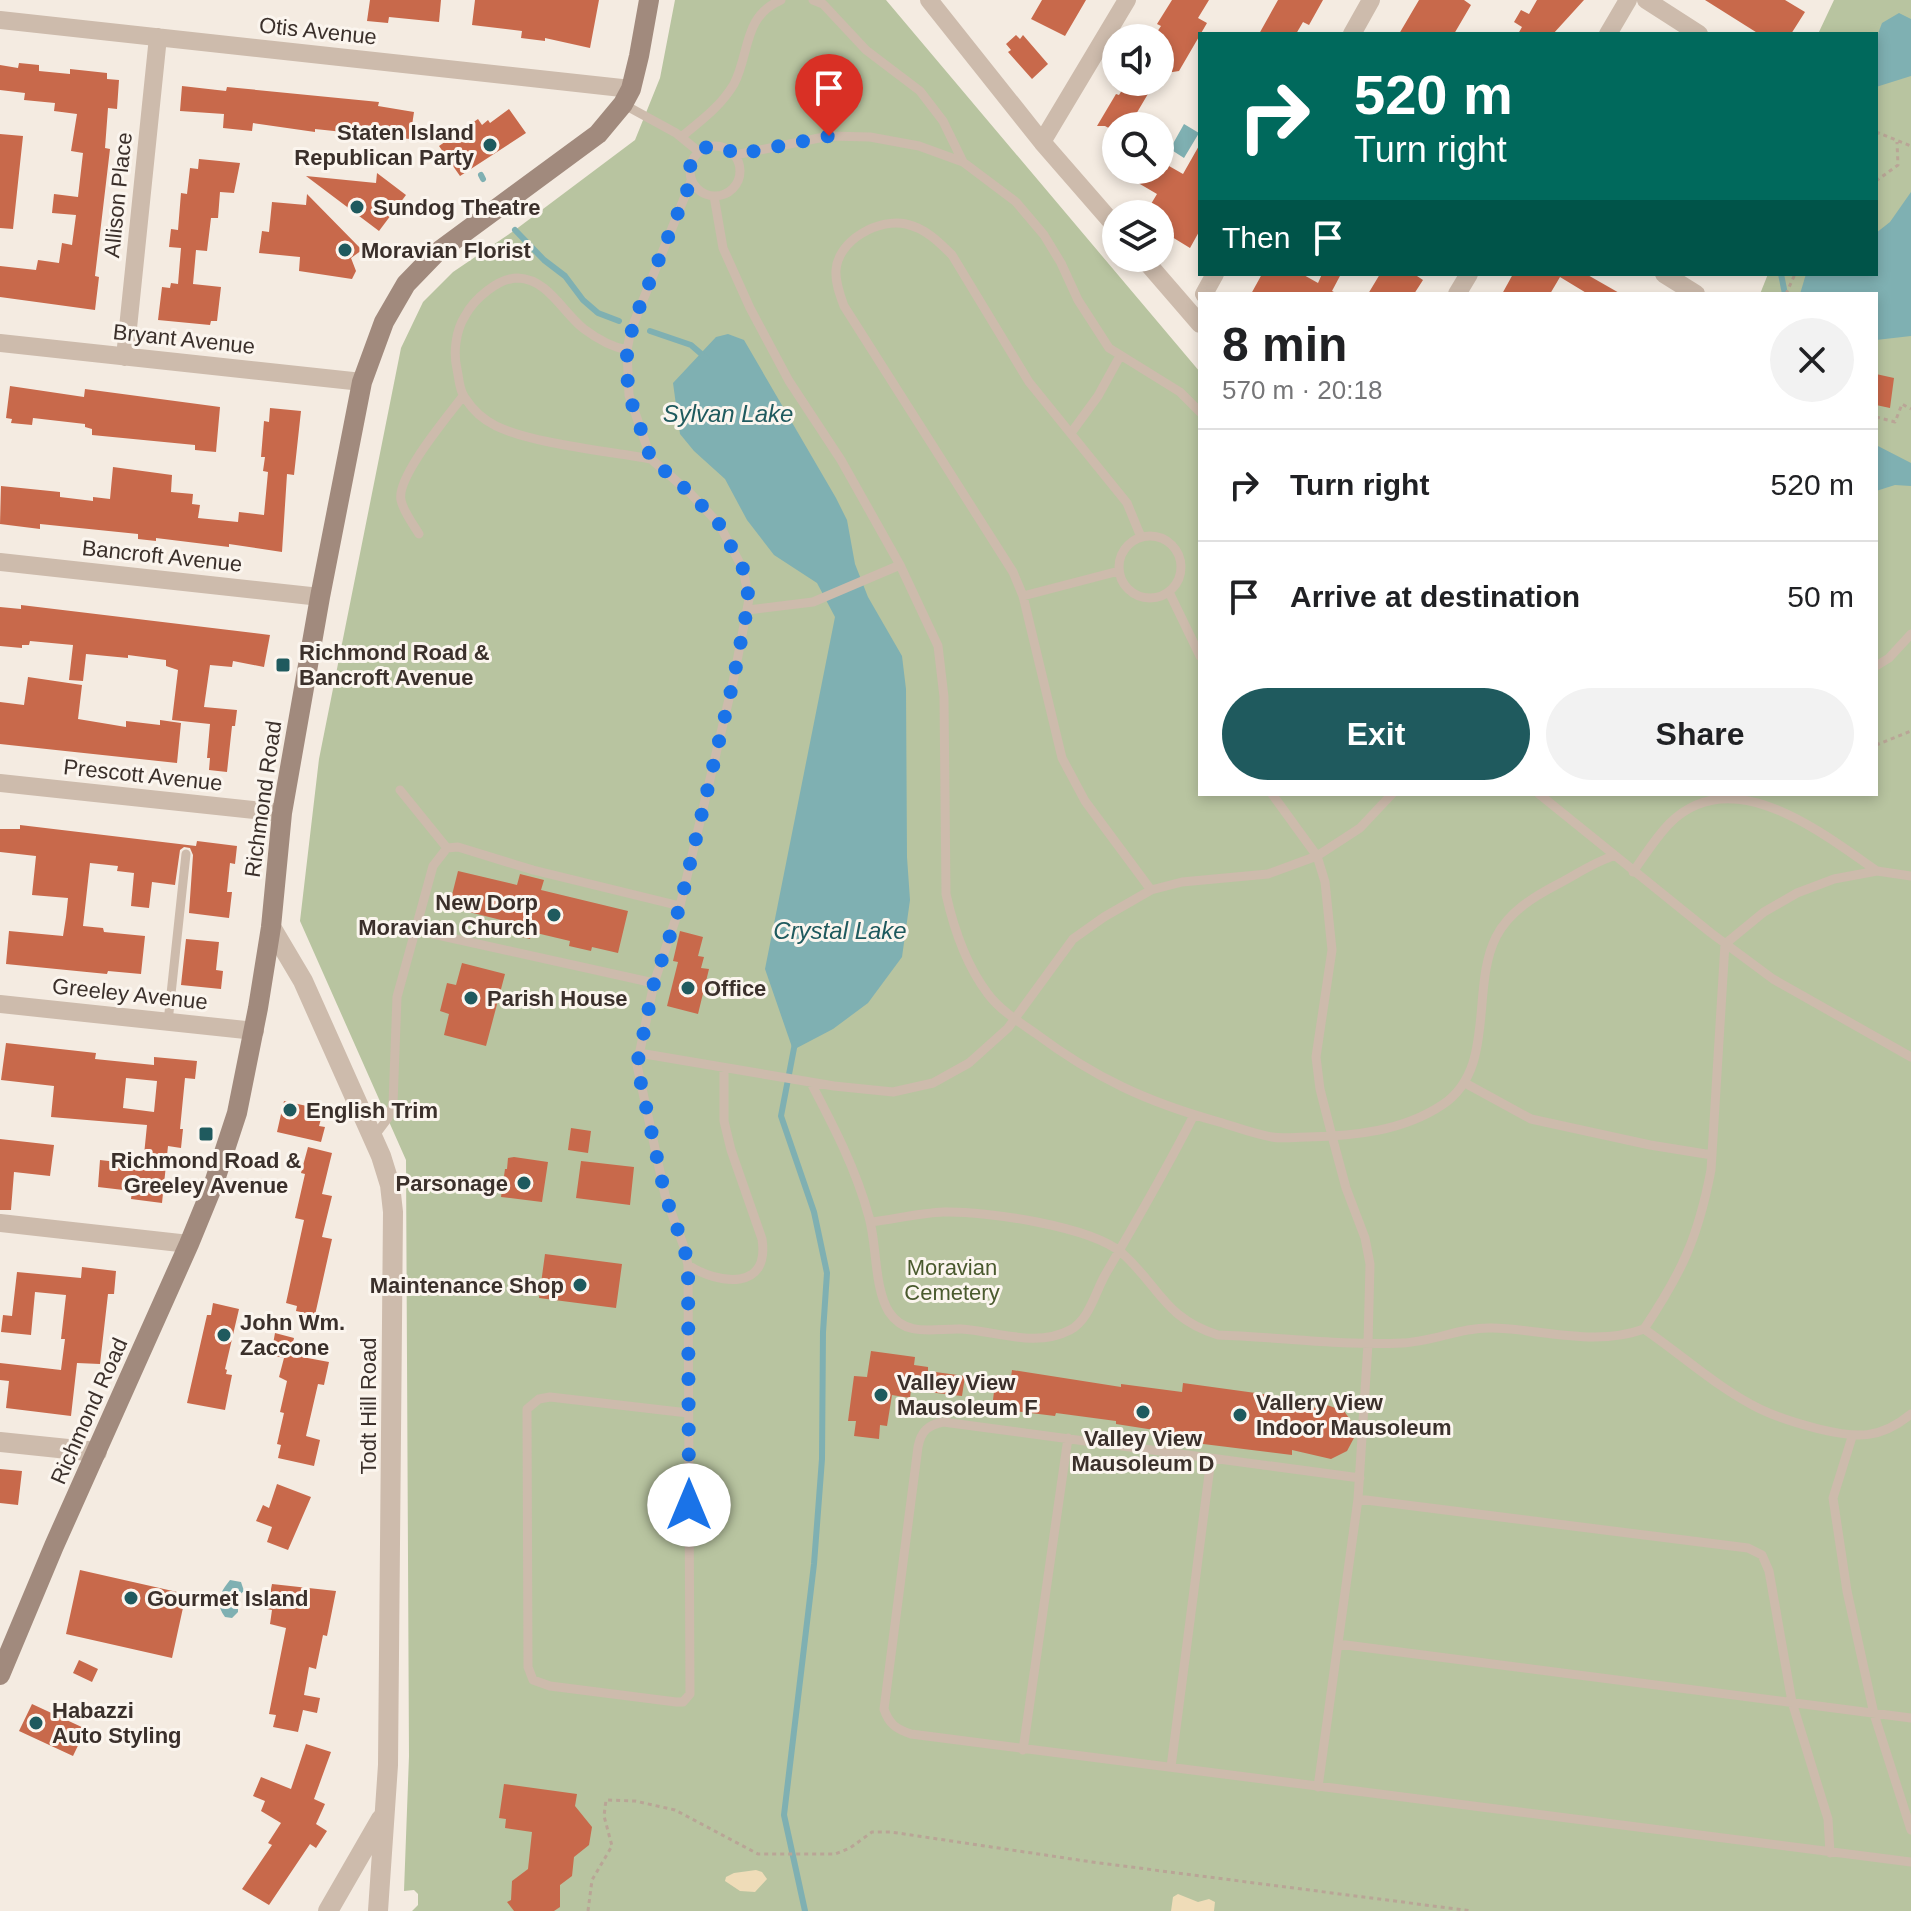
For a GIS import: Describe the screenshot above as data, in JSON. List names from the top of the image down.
{
  "streets": {
    "main road": ["Richmond Road"],
    "street": [
      "Otis Avenue",
      "Allison Place",
      "Bryant Avenue",
      "Bancroft Avenue",
      "Prescott Avenue",
      "Greeley Avenue",
      "Todt Hill Road"
    ]
  },
  "crossings": [
    ["Otis Avenue", "Allison Place"],
    ["Otis Avenue", "Richmond Road"],
    ["Allison Place", "Bryant Avenue"],
    ["Bryant Avenue", "Richmond Road"],
    ["Bancroft Avenue", "Richmond Road"],
    ["Prescott Avenue", "Richmond Road"],
    ["Richmond Road", "Greeley Avenue"],
    ["Richmond Road", "Todt Hill Road"]
  ],
  "water": ["Sylvan Lake", "Crystal Lake"],
  "parks": ["Moravian Cemetery"],
  "places": {
    "other": [
      "Staten Island Republican Party",
      "Sundog Theatre",
      "Moravian Florist",
      "New Dorp Moravian Church",
      "Office",
      "Parish House",
      "English Trim",
      "Parsonage",
      "Maintenance Shop",
      "John Wm. Zaccone",
      "Valley View Mausoleum F",
      "Valley View Mausoleum D",
      "Vallery View Indoor Mausoleum",
      "Gourmet Island",
      "Habazzi Auto Styling"
    ],
    "transit": ["Richmond Road & Bancroft Avenue", "Richmond Road & Greeley Avenue"]
  },
  "page": {
    "turn": ["520 m", "Turn right"],
    "then": "Then",
    "heading": ["8 min", "570 m · 20:18"],
    "list": [
      {
        "name": "Turn right",
        "value": "520 m"
      },
      {
        "name": "Arrive at destination",
        "value": "50 m"
      }
    ],
    "buttons": ["Exit", "Share"]
  }
}
